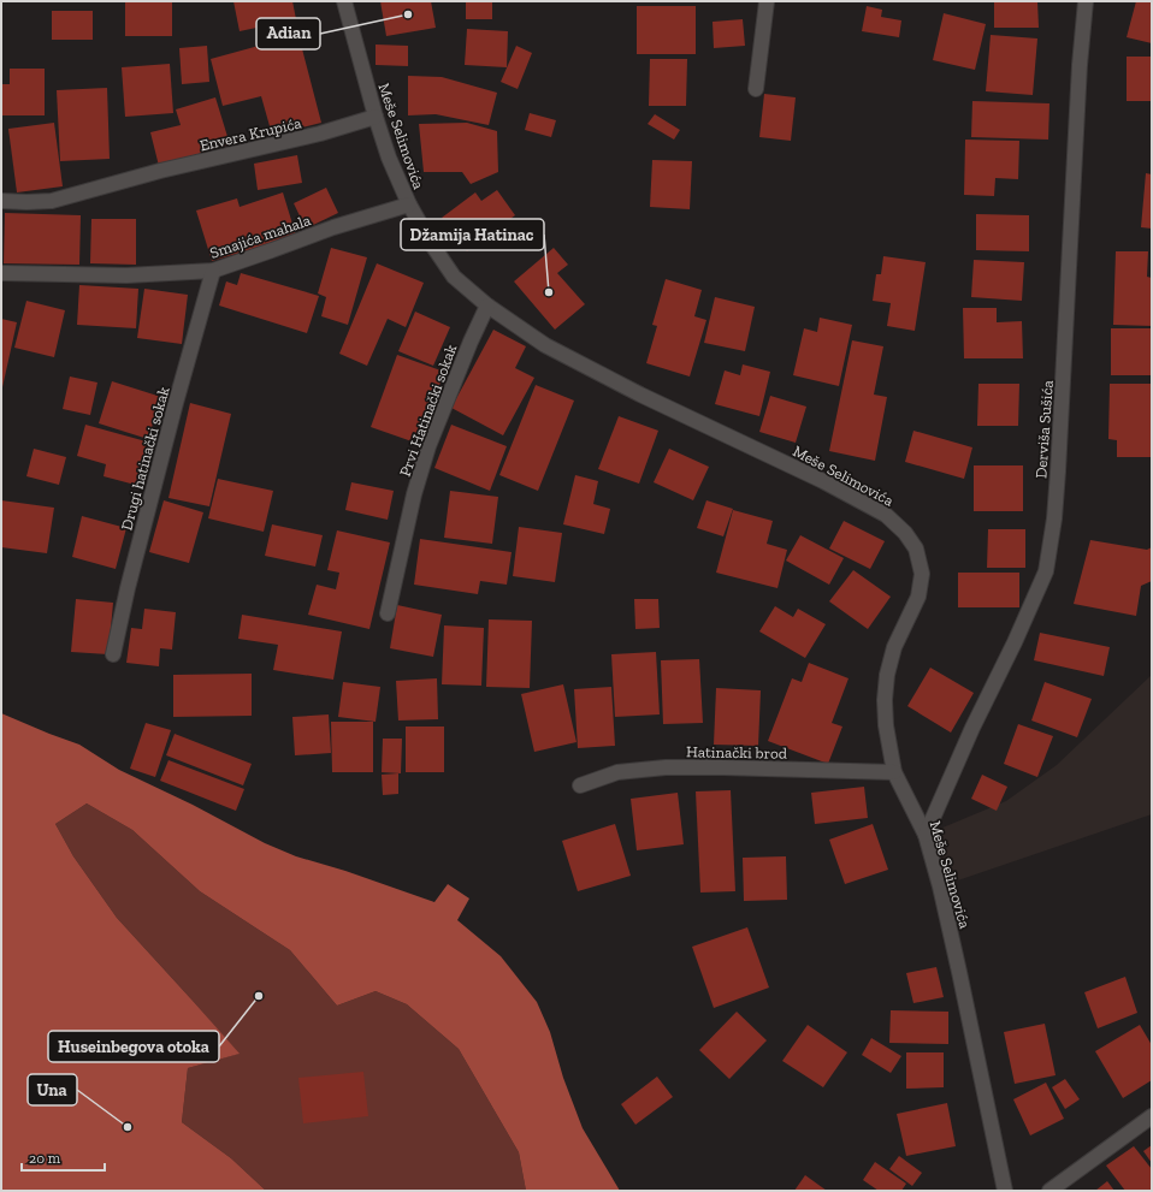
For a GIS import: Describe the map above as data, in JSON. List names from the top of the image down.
{
  "streets": {
    "street": [
      "Envera Krupića",
      "Meše Selimovića",
      "Smajića mahala",
      "Prvi Hatinački sokak",
      "Derviša Sušića",
      "Drugi hatinački sokak",
      "Hatinački brod"
    ]
  },
  "crossings": [
    ["Envera Krupića", "Meše Selimovića"],
    ["Meše Selimovića", "Smajića mahala"],
    ["Meše Selimovića", "Prvi Hatinački sokak"],
    ["Meše Selimovića", "Derviša Sušića"],
    ["Meše Selimovića", "Hatinački brod"],
    ["Smajića mahala", "Drugi hatinački sokak"]
  ],
  "places": [
    "Adian",
    "Džamija Hatinac",
    "Huseinbegova otoka",
    "Una"
  ],
  "scale_bar": "20 m"
}
